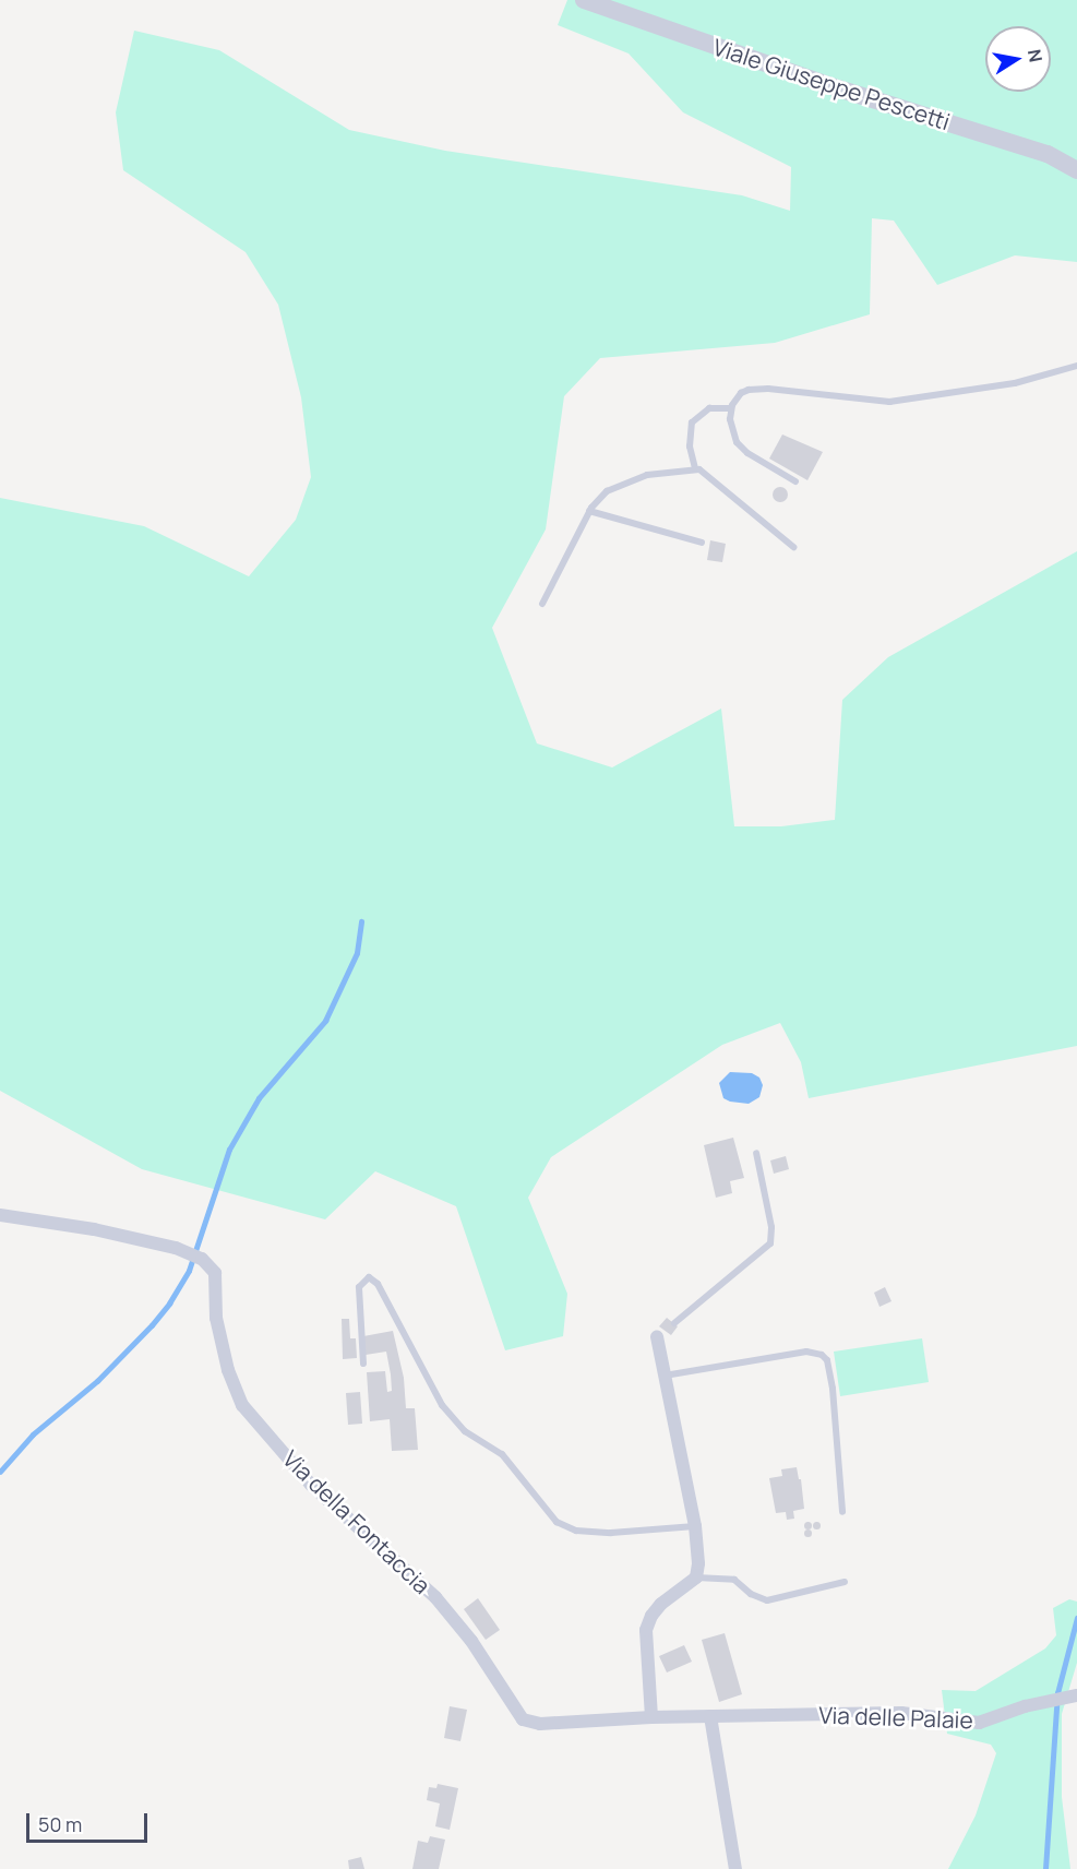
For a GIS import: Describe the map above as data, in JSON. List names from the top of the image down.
{
  "streets": {
    "street": ["Viale Giuseppe Pescetti", "Via della Fontaccia", "Via delle Palaie"]
  },
  "crossings": [
    ["Via della Fontaccia", "Via delle Palaie"]
  ],
  "scale_bar": "50 m",
  "north": "right"
}
